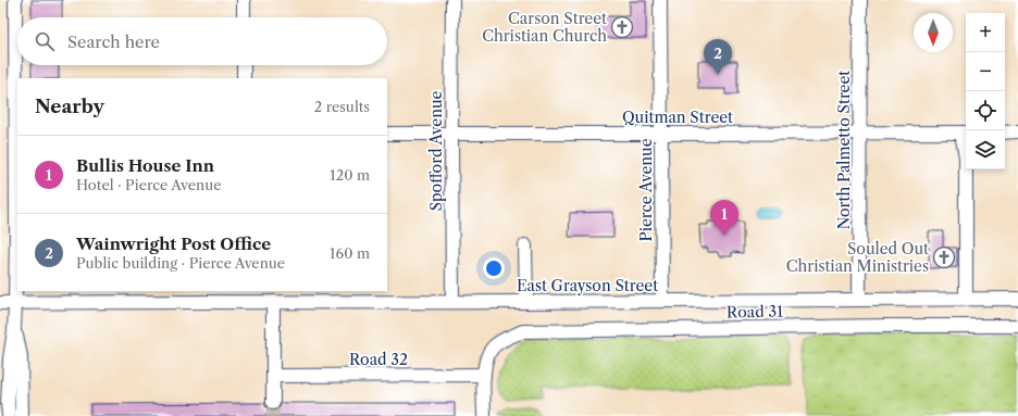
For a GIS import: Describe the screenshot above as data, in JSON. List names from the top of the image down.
{
  "streets": {
    "street": [
      "Quitman Street",
      "North Palmetto Street",
      "Spofford Avenue",
      "Pierce Avenue",
      "East Grayson Street",
      "Road 31",
      "Road 32"
    ]
  },
  "crossings": [
    ["Quitman Street", "North Palmetto Street"],
    ["Quitman Street", "Spofford Avenue"],
    ["Quitman Street", "Pierce Avenue"],
    ["North Palmetto Street", "East Grayson Street"],
    ["Spofford Avenue", "East Grayson Street"],
    ["Pierce Avenue", "East Grayson Street"],
    ["Road 31", "Road 32"]
  ],
  "places": {
    "church": ["Carson Street Christian Church", "Souled Out Christian Ministries"]
  },
  "north": "bottom",
  "page": {
    "map_buttons": ["+", "−"],
    "search": "Search here",
    "pins": ["2", "1"],
    "heading": ["Nearby", "2 results"],
    "list": [
      {
        "mark": "1",
        "name": "Bullis House Inn",
        "note": "Hotel · Pierce Avenue",
        "value": "120 m"
      },
      {
        "mark": "2",
        "name": "Wainwright Post Office",
        "note": "Public building · Pierce Avenue",
        "value": "160 m"
      }
    ]
  }
}
